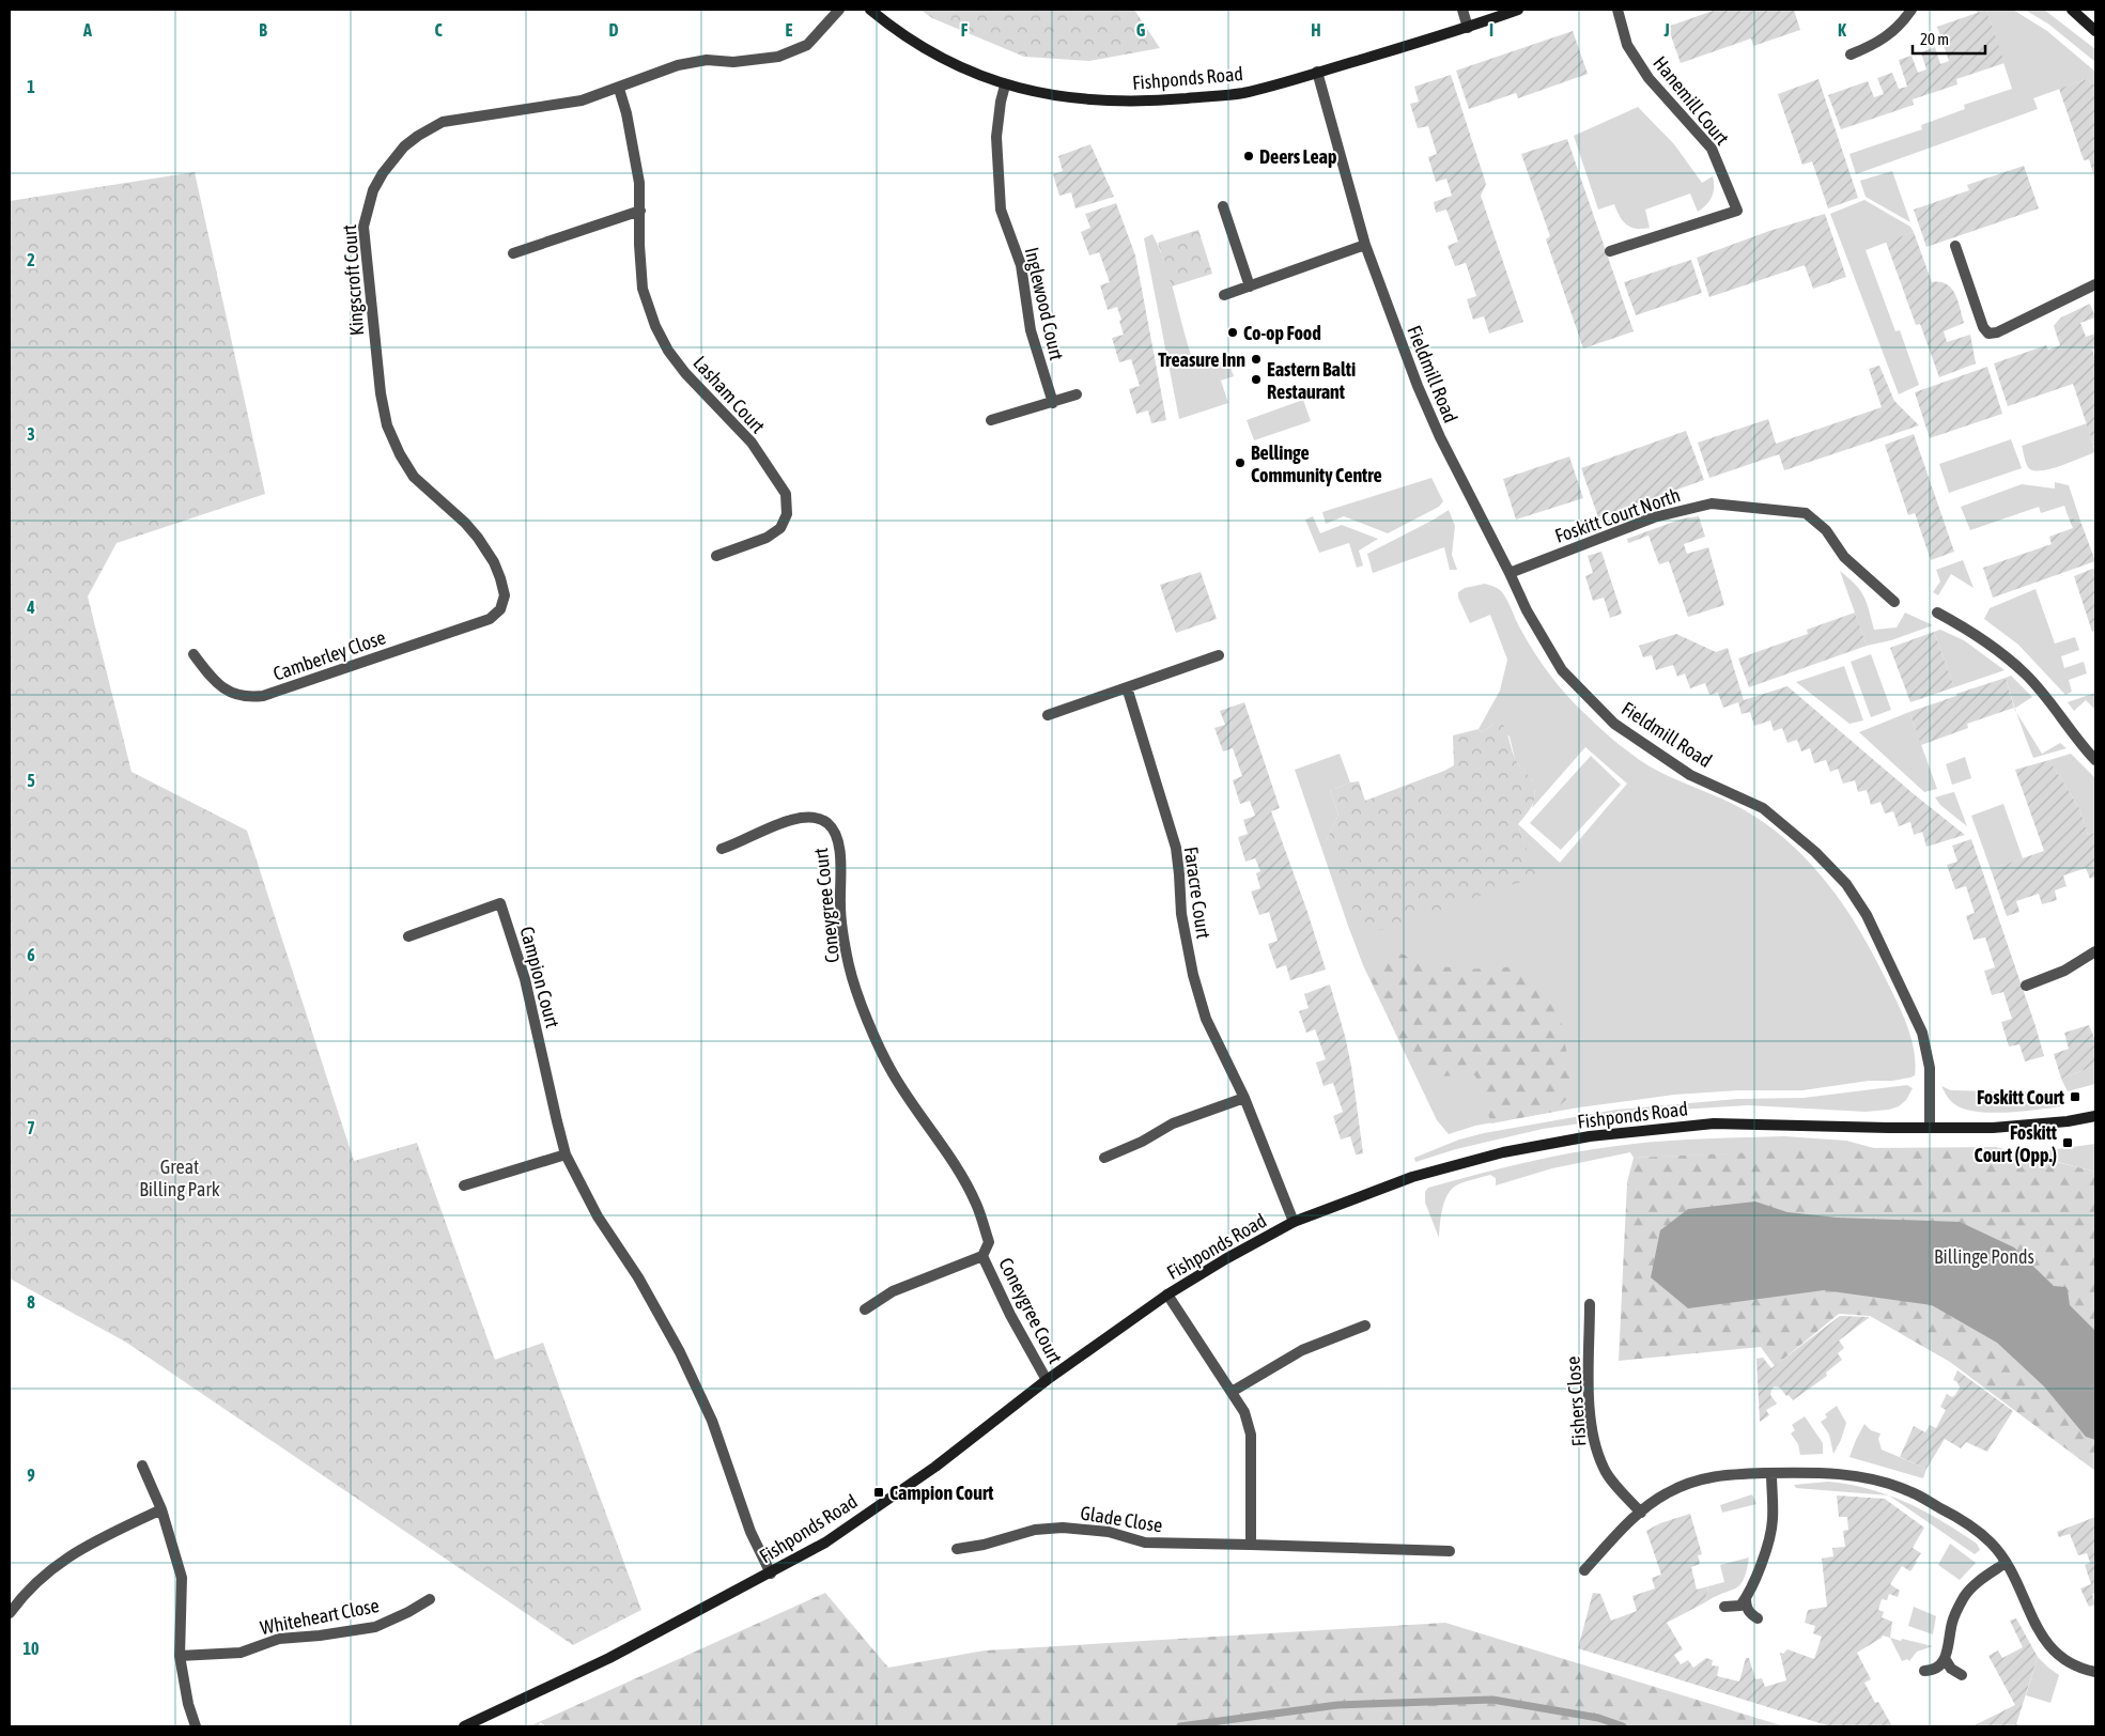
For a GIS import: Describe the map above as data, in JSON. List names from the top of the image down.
{
  "streets": {
    "street": [
      "Fishponds Road",
      "Hanemill Court",
      "Kingscroft Court",
      "Inglewood Court",
      "Fieldmill Road",
      "Lasham Court",
      "Foskitt Court North",
      "Camberley Close",
      "Faracre Court",
      "Coneygree Court",
      "Campion Court",
      "Fishers Close",
      "Glade Close",
      "Whiteheart Close"
    ]
  },
  "crossings": [
    ["Fishponds Road", "Inglewood Court"],
    ["Fishponds Road", "Fieldmill Road"],
    ["Fishponds Road", "Faracre Court"],
    ["Fishponds Road", "Coneygree Court"],
    ["Fishponds Road", "Campion Court"],
    ["Kingscroft Court", "Lasham Court"],
    ["Kingscroft Court", "Camberley Close"],
    ["Fieldmill Road", "Foskitt Court North"]
  ],
  "parks": ["Great Billing Park", "Billinge Ponds"],
  "places": {
    "other": [
      "Deers Leap",
      "Co-op Food",
      "Treasure Inn",
      "Eastern Balti Restaurant",
      "Bellinge Community Centre"
    ],
    "transit": ["Foskitt Court", "Foskitt Court (Opp.)", "Campion Court"]
  },
  "scale_bar": "20 m",
  "grid": {
    "columns": [
      "A",
      "B",
      "C",
      "D",
      "E",
      "F",
      "G",
      "H",
      "I",
      "J",
      "K"
    ],
    "rows": [
      "1",
      "2",
      "3",
      "4",
      "5",
      "6",
      "7",
      "8",
      "9",
      "10"
    ]
  }
}
